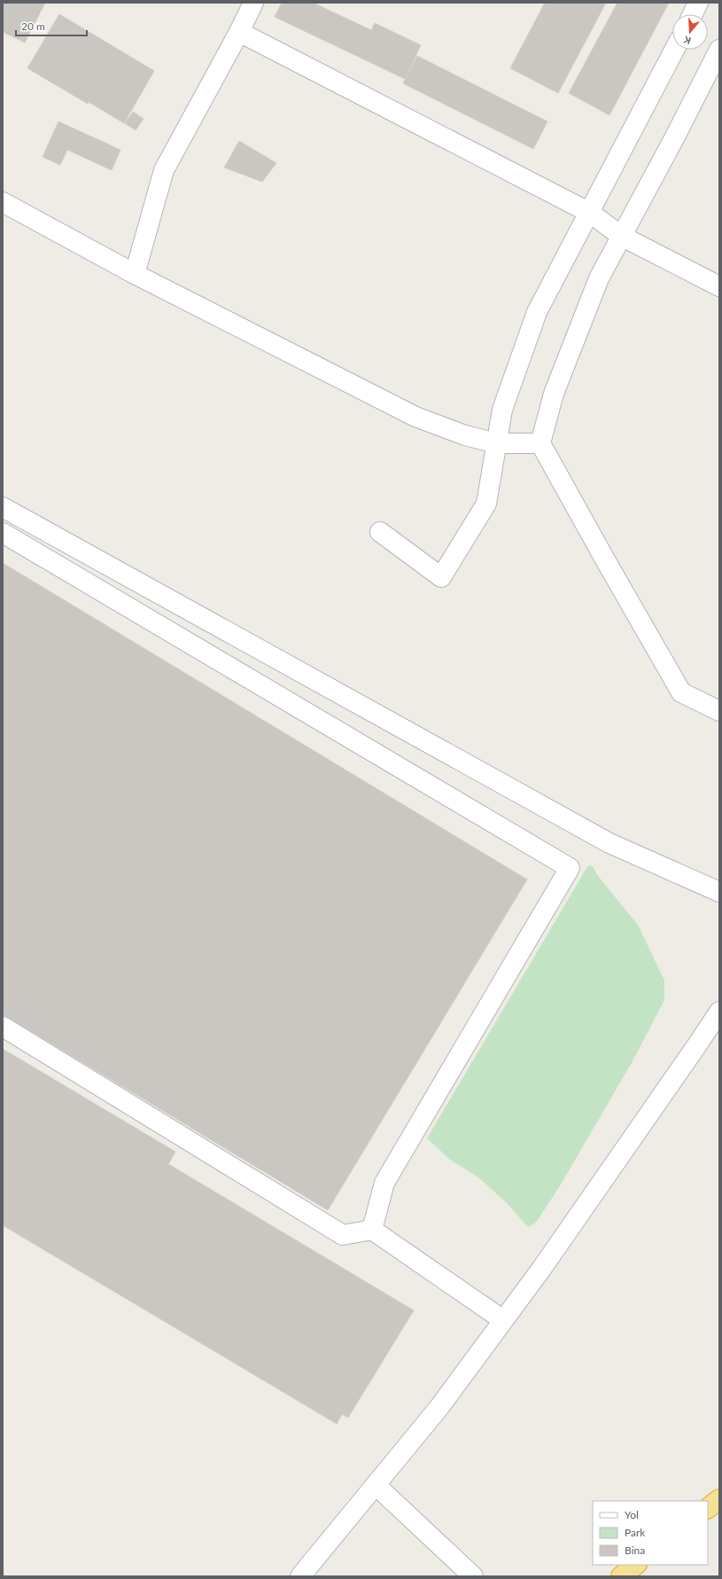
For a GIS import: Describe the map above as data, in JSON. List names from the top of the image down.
{
  "legend": ["Yol", "Park", "Bina"],
  "scale_bar": "20 m",
  "north": "bottom"
}
